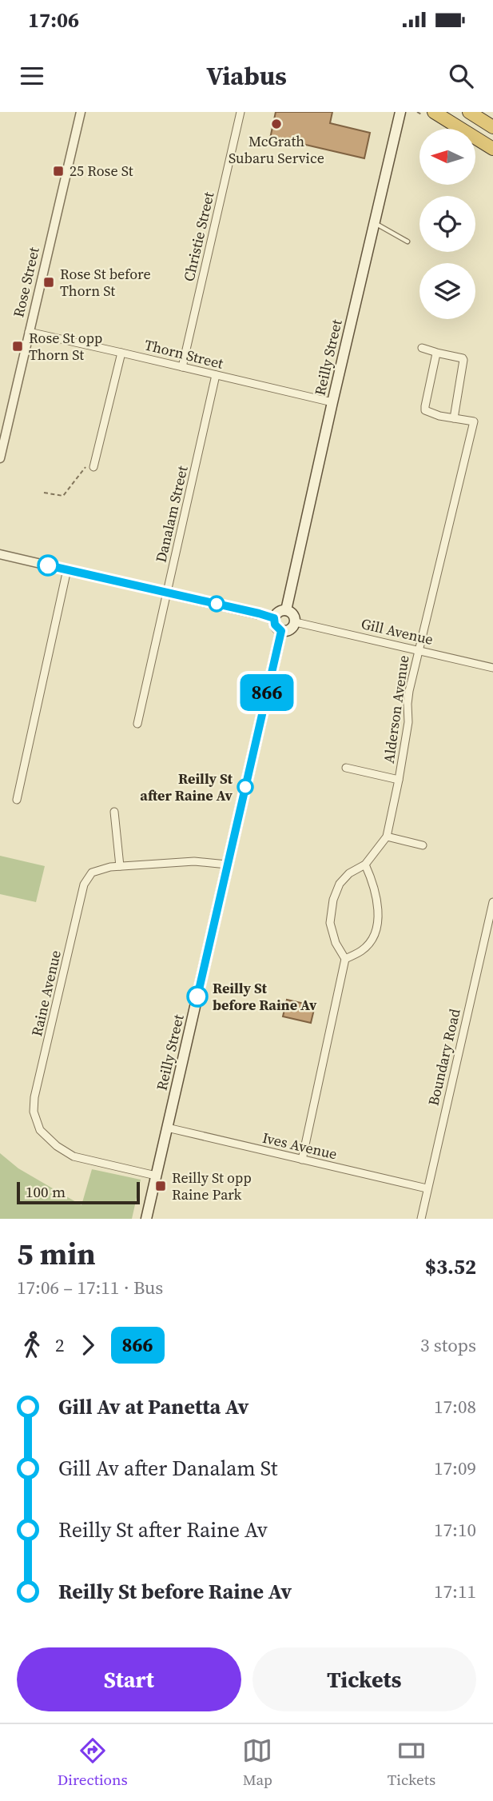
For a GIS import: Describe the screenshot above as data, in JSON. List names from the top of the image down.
{
  "streets": {
    "main road": ["Reilly Street"],
    "street": [
      "Christie Street",
      "Rose Street",
      "Thorn Street",
      "Danalam Street",
      "Gill Avenue",
      "Alderson Avenue",
      "Raine Avenue",
      "Boundary Road",
      "Ives Avenue"
    ]
  },
  "crossings": [
    ["Christie Street", "Thorn Street"],
    ["Rose Street", "Thorn Street"],
    ["Thorn Street", "Reilly Street"],
    ["Thorn Street", "Danalam Street"],
    ["Reilly Street", "Gill Avenue"],
    ["Reilly Street", "Raine Avenue"],
    ["Reilly Street", "Ives Avenue"],
    ["Gill Avenue", "Alderson Avenue"],
    ["Boundary Road", "Ives Avenue"]
  ],
  "places": {
    "other": ["McGrath Subaru Service", "Reilly St after Raine Av", "Reilly St before Raine Av"],
    "transit": [
      "25 Rose St",
      "Rose St before Thorn St",
      "Rose St opp Thorn St",
      "Reilly St opp Raine Park"
    ]
  },
  "lines": ["bus line 866"],
  "scale_bar": "100 m",
  "north": "left",
  "page": {
    "status": "17:06",
    "header": "Viabus",
    "on_map": "866",
    "scale": "100 m",
    "heading": ["5 min", "17:06 – 17:11 · Bus", "$3.52"],
    "legs": ["2", "866", "3 stops"],
    "list": [
      {
        "name": "Gill Av at Panetta Av",
        "value": "17:08"
      },
      {
        "name": "Gill Av after Danalam St",
        "value": "17:09"
      },
      {
        "name": "Reilly St after Raine Av",
        "value": "17:10"
      },
      {
        "name": "Reilly St before Raine Av",
        "value": "17:11"
      }
    ],
    "buttons": ["Start", "Tickets"],
    "tabs": ["Directions", "Map", "Tickets"]
  }
}
